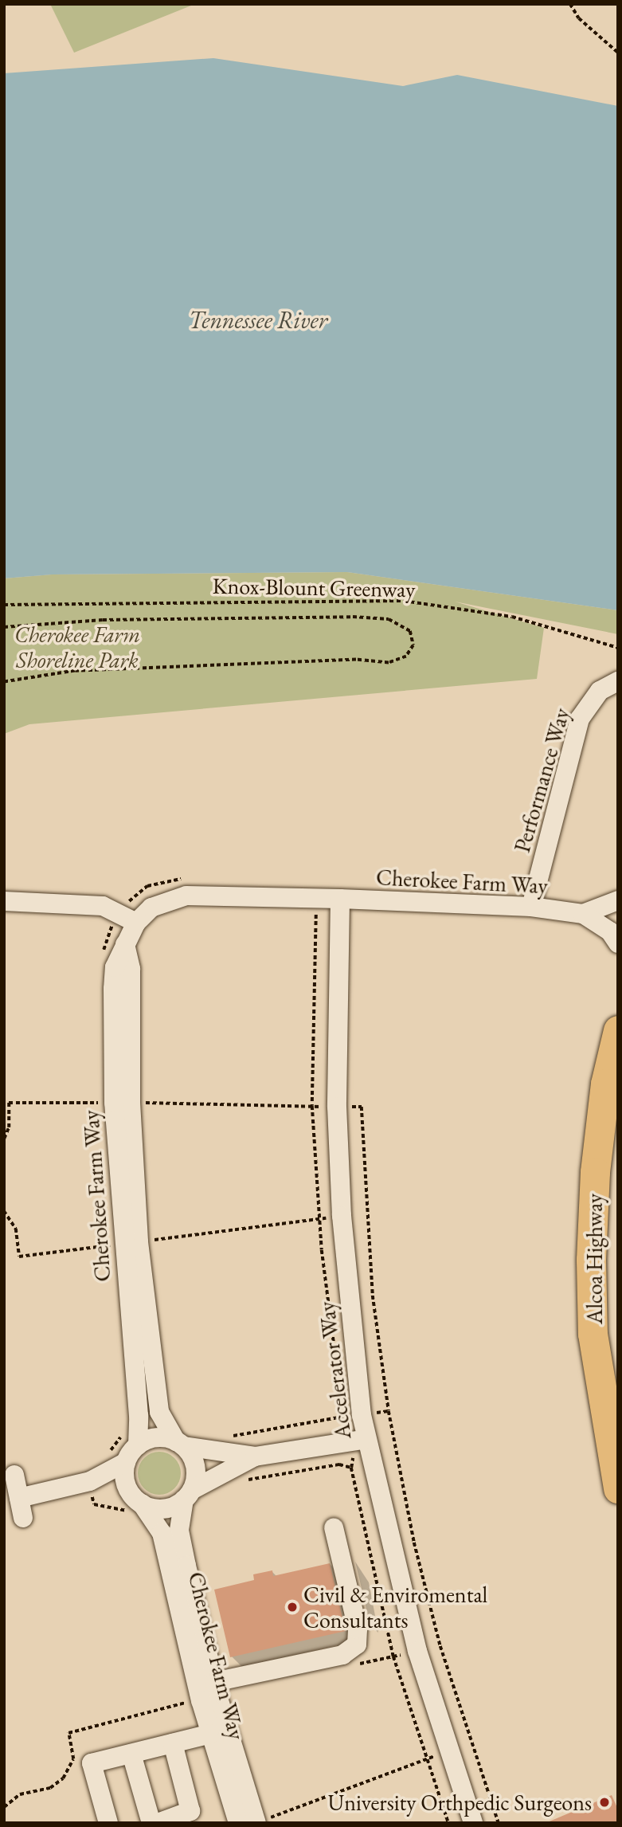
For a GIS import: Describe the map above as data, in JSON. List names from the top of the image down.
{
  "streets": {
    "highway": ["Alcoa Highway"],
    "street": ["Performance Way", "Cherokee Farm Way", "Accelerator Way"],
    "path": ["Knox-Blount Greenway"]
  },
  "crossings": [
    ["Performance Way", "Cherokee Farm Way"],
    ["Cherokee Farm Way", "Accelerator Way"]
  ],
  "water": ["Tennessee River"],
  "parks": ["Cherokee Farm Shoreline Park"],
  "places": ["Civil & Enviromental Consultants", "University Orthpedic Surgeons"]
}
